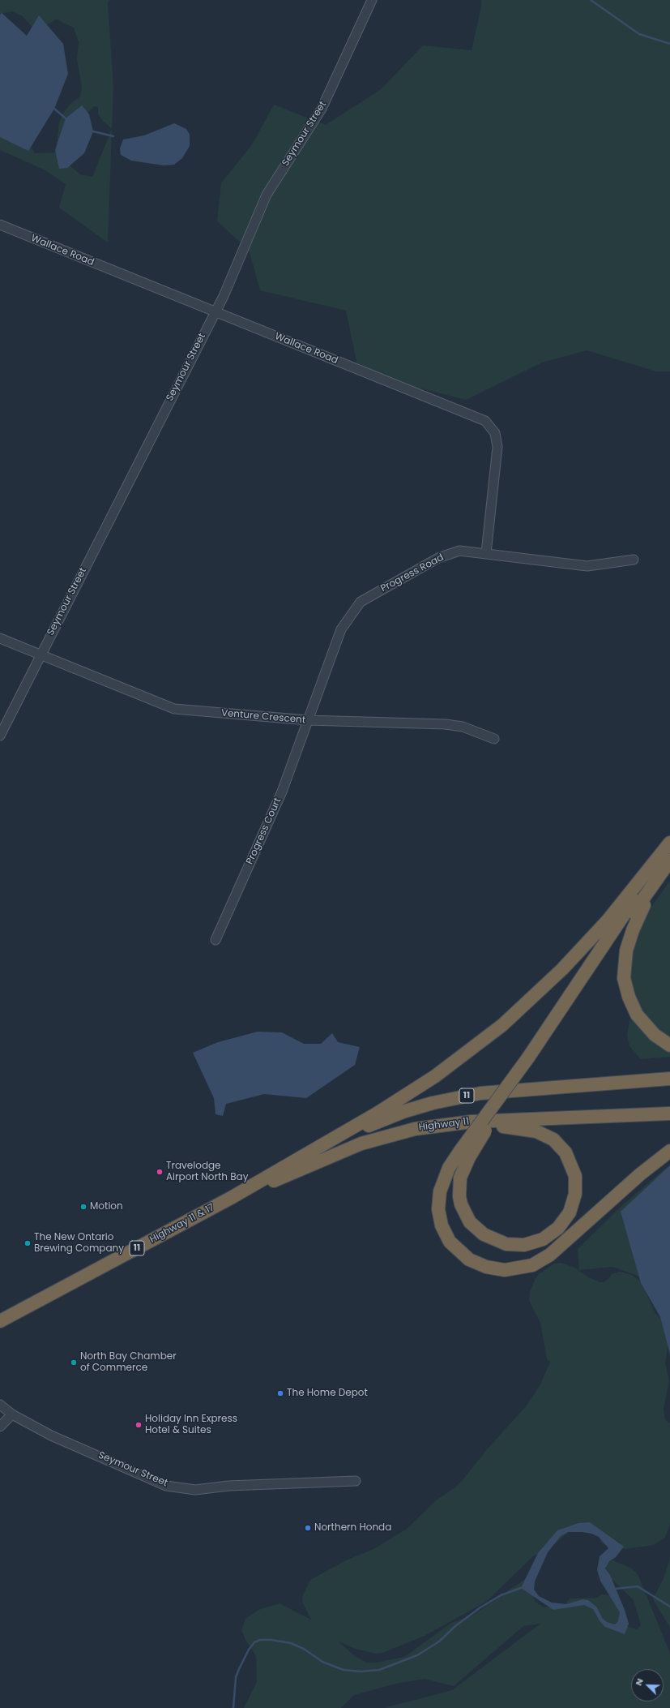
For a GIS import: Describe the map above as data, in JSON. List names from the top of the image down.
{
  "streets": {
    "highway": ["11", "Highway 11", "Highway 11 & 17"],
    "street": [
      "Seymour Street",
      "Wallace Road",
      "Progress Road",
      "Venture Crescent",
      "Progress Court"
    ]
  },
  "crossings": [
    ["Seymour Street", "Wallace Road"],
    ["Seymour Street", "Venture Crescent"],
    ["Wallace Road", "Progress Road"],
    ["Progress Road", "Venture Crescent"],
    ["Progress Road", "Progress Court"],
    ["Venture Crescent", "Progress Court"],
    ["Highway 11", "Highway 11 & 17"]
  ],
  "places": [
    "Travelodge Airport North Bay",
    "Motion",
    "The New Ontario Brewing Company",
    "North Bay Chamber of Commerce",
    "The Home Depot",
    "Holiday Inn Express Hotel & Suites",
    "Northern Honda"
  ],
  "north": "top left"
}
